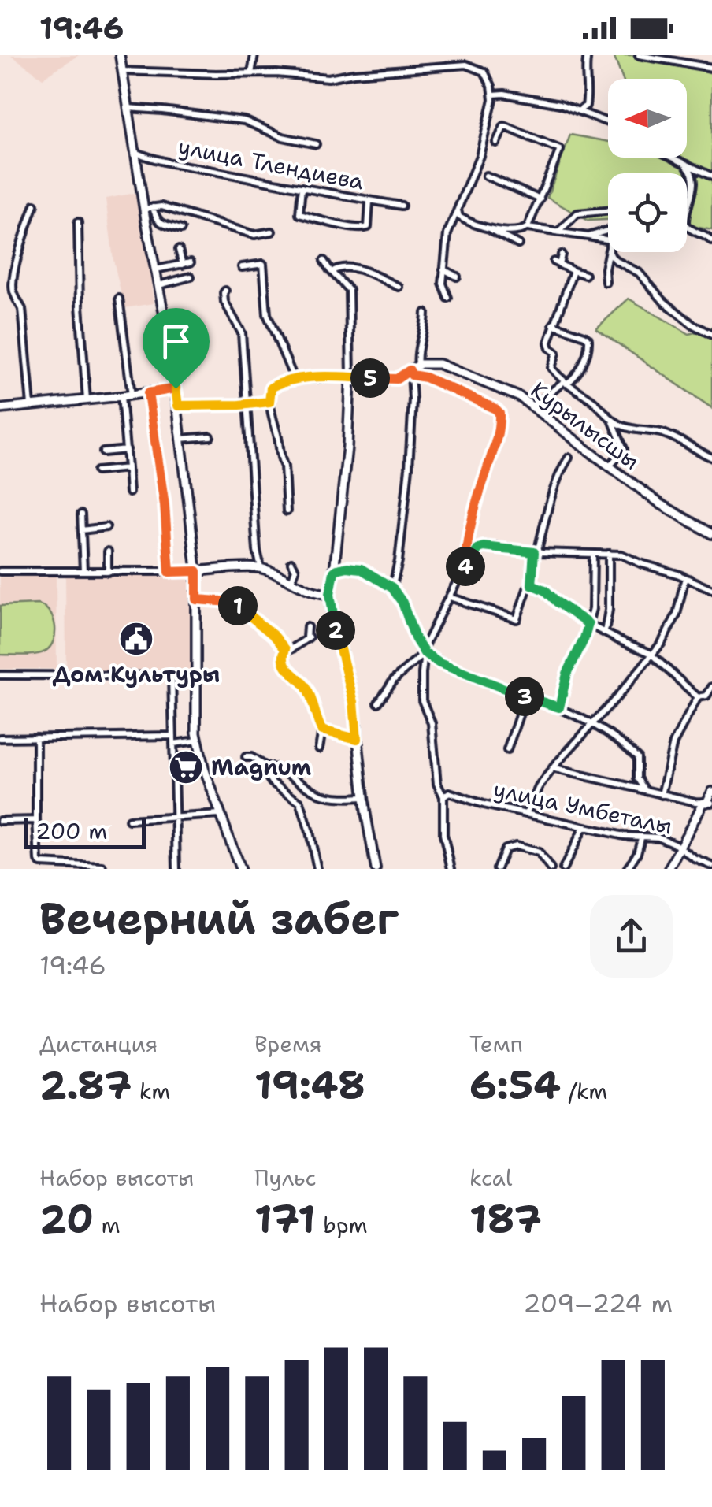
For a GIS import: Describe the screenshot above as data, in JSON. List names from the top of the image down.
{
  "streets": {
    "street": ["улица Тлендиева", "Курылысшы", "улица Умбеталы"]
  },
  "places": {
    "public building": ["Дом Культуры"],
    "supermarket": ["Magnum"]
  },
  "scale_bar": "200 m",
  "north": "left",
  "page": {
    "status": "19:46",
    "pins": [
      "5",
      "4",
      "1",
      "2",
      "3"
    ],
    "scale": "200 m",
    "heading": ["Вечерний забег", "19:46"],
    "stats": [
      ["Дистанция", "2.87 km"],
      ["Время", "19:48"],
      ["Темп", "6:54 /km"],
      ["Набор высоты", "20 m"],
      ["Пульс", "171 bpm"],
      ["kcal", "187"]
    ],
    "chart": ["Набор высоты", "209–224 m"]
  }
}
